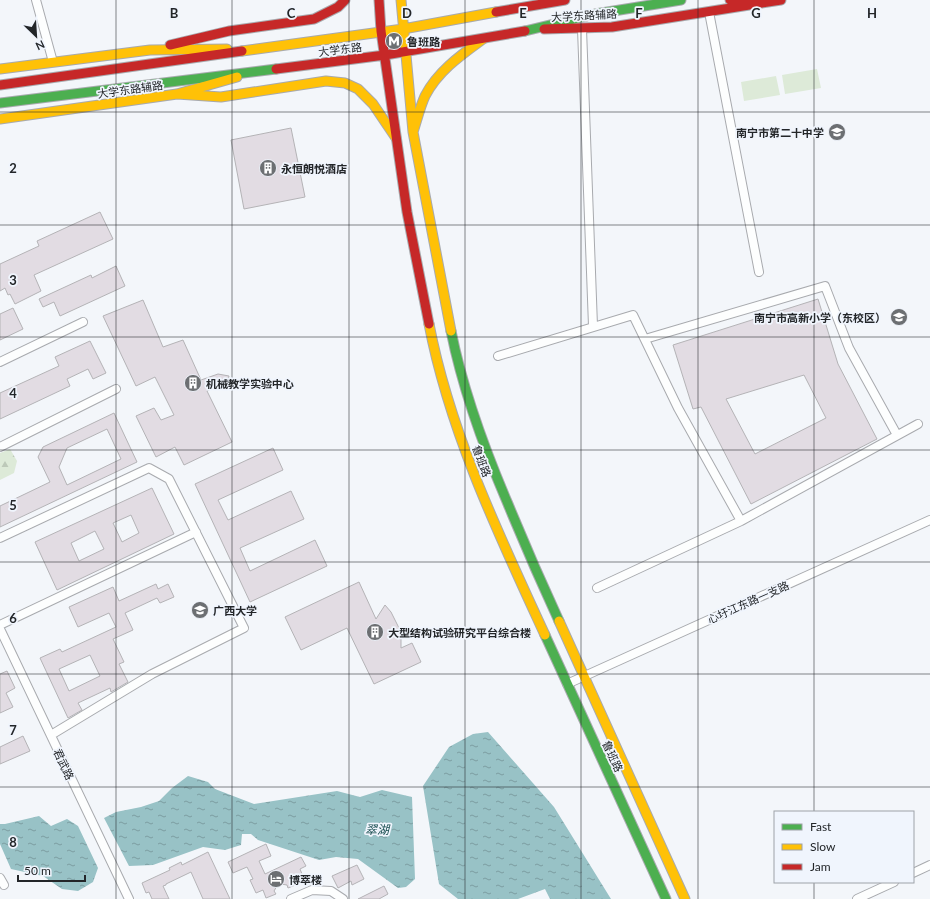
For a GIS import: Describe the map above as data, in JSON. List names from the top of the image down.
{
  "streets": {
    "main road": ["大学东路辅路", "大学东路", "鲁班路"],
    "street": ["心圩江东路一支路", "君武路"]
  },
  "crossings": [
    ["大学东路辅路", "大学东路"],
    ["大学东路", "鲁班路"],
    ["鲁班路", "心圩江东路一支路"]
  ],
  "water": ["翠湖"],
  "places": {
    "metro station": ["鲁班路"],
    "school or university": ["南宁市第二十中学", "南宁市高新小学（东校区）", "广西大学"],
    "building": ["永恒朗悦酒店", "机械教学实验中心", "大型结构试验研究平台综合楼"],
    "hotel": ["博萃楼"]
  },
  "legend": ["Fast", "Slow", "Jam"],
  "scale_bar": "50 m",
  "north": "bottom right",
  "grid": {
    "columns": [
      "B",
      "C",
      "D",
      "E",
      "F",
      "G",
      "H"
    ],
    "rows": [
      "2",
      "3",
      "4",
      "5",
      "6",
      "7",
      "8"
    ]
  }
}
